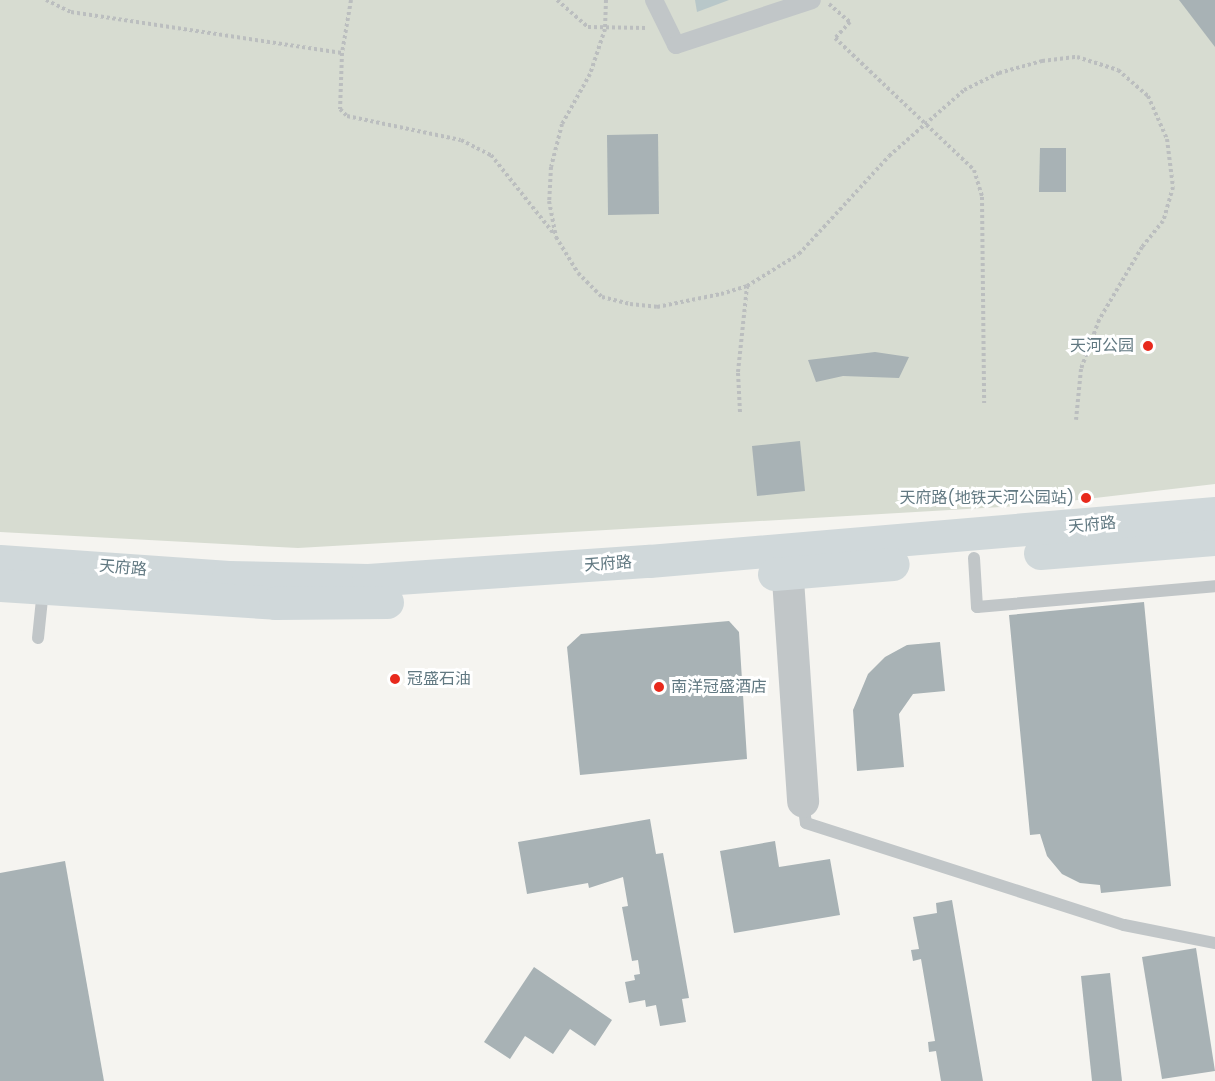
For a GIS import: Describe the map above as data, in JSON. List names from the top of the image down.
{
  "streets": {
    "main road": ["天府路"]
  },
  "places": [
    "天河公园",
    "天府路(地铁天河公园站)",
    "冠盛石油",
    "南洋冠盛酒店"
  ]
}
